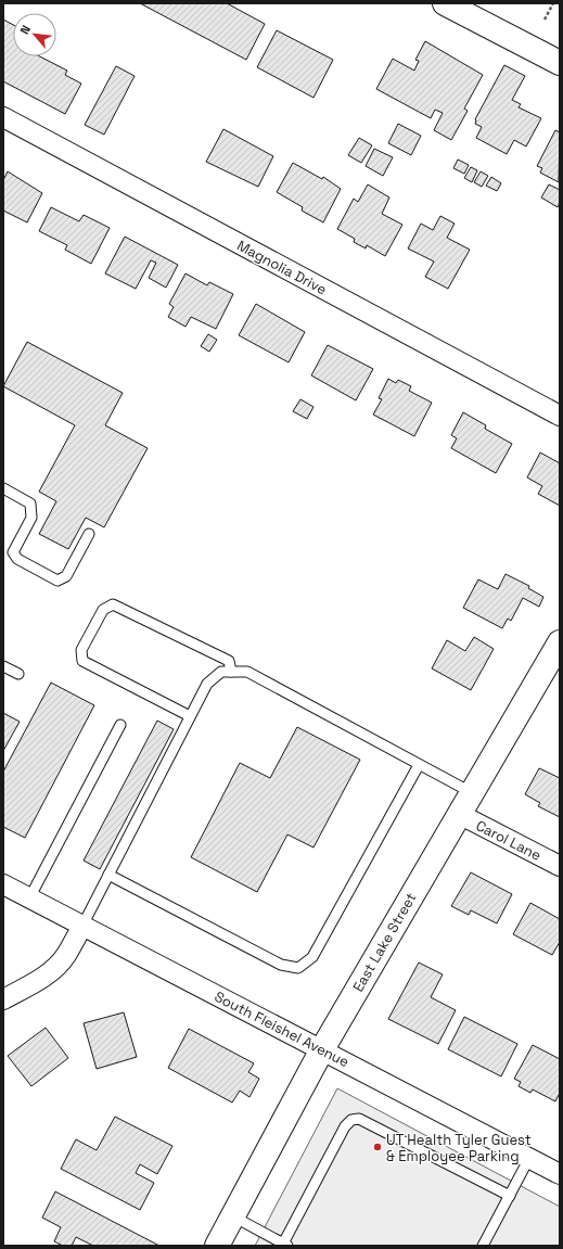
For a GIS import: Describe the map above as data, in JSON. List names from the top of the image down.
{
  "streets": {
    "street": [
      "Magnolia Drive",
      "Carol Lane",
      "East Lake Street",
      "South Fleishel Avenue"
    ]
  },
  "crossings": [
    ["Carol Lane", "East Lake Street"],
    ["East Lake Street", "South Fleishel Avenue"]
  ],
  "places": ["UT Health Tyler Guest & Employee Parking"],
  "north": "top left"
}
